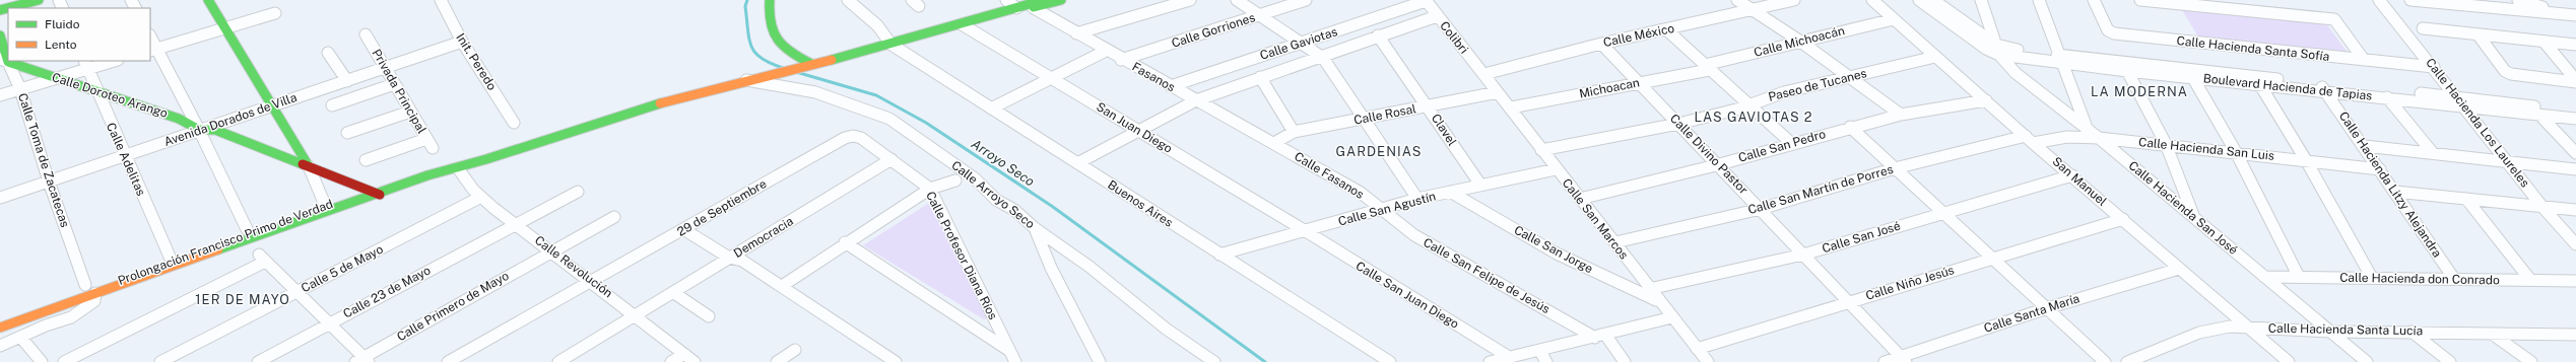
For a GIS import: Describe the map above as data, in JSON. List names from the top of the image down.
{
  "streets": {
    "main road": ["Calle Doroteo Arango", "Calle Toma de Zacatecas", "Prolongación Francisco Primo de Verdad"],
    "street": [
      "Calle Gorriones",
      "Calle México",
      "Colibri",
      "Calle Michoacán",
      "Calle Gaviotas",
      "Calle Hacienda Santa Sofía",
      "Init. Peredo",
      "Fasanos",
      "Paseo de Tucanes",
      "Boulevard Hacienda de Tapias",
      "Michoacan",
      "Privada Principal",
      "Calle Rosal",
      "Avenida Dorados de Villa",
      "Calle Hacienda Los Laureles",
      "San Juan Diego",
      "Clavel",
      "Calle San Pedro",
      "Calle Hacienda San Luis",
      "Calle Divino Pastor",
      "Calle Adelitas",
      "Calle Fasanos",
      "San Manuel",
      "Calle Hacienda Litzy Alejandra",
      "Calle San Martín de Porres",
      "Calle Arroyo Seco",
      "Buenos Aires",
      "29 de Septiembre",
      "Calle Hacienda San José",
      "Calle San Agustín",
      "Calle San Marcos",
      "Democracia",
      "Calle San José",
      "Calle San Jorge",
      "Calle Profesor Diana Ríos",
      "Calle Revolución",
      "Calle 5 de Mayo",
      "Calle San Felipe de Jesús",
      "Calle Hacienda don Conrado",
      "Calle Niño Jesús",
      "Calle 23 de Mayo",
      "Calle San Juan Diego",
      "Calle Primero de Mayo",
      "Calle Santa María",
      "Calle Hacienda Santa Lucía"
    ]
  },
  "crossings": [
    ["Calle Gorriones", "Fasanos"],
    ["Calle México", "Colibri"],
    ["Calle México", "Calle Divino Pastor"],
    ["Calle México", "Calle San Marcos"],
    ["Colibri", "Calle Gaviotas"],
    ["Colibri", "Calle San Marcos"],
    ["Calle Michoacán", "Michoacan"],
    ["Calle Michoacán", "San Manuel"],
    ["Calle Gaviotas", "Fasanos"],
    ["Calle Hacienda Santa Sofía", "Calle Hacienda Los Laureles"],
    ["Init. Peredo", "Avenida Dorados de Villa"],
    ["Fasanos", "Calle Rosal"],
    ["Fasanos", "Calle Fasanos"],
    ["Paseo de Tucanes", "Calle Divino Pastor"],
    ["Paseo de Tucanes", "San Manuel"],
    ["Paseo de Tucanes", "Calle San Marcos"],
    ["Boulevard Hacienda de Tapias", "Calle Hacienda Los Laureles"],
    ["Boulevard Hacienda de Tapias", "Calle Hacienda Litzy Alejandra"],
    ["Boulevard Hacienda de Tapias", "Calle Hacienda San José"],
    ["Michoacan", "Calle Divino Pastor"],
    ["Michoacan", "Calle San Marcos"],
    ["Privada Principal", "Avenida Dorados de Villa"],
    ["Calle Doroteo Arango", "Avenida Dorados de Villa"],
    ["Calle Doroteo Arango", "Calle Adelitas"],
    ["Calle Doroteo Arango", "Calle Toma de Zacatecas"],
    ["Calle Doroteo Arango", "Prolongación Francisco Primo de Verdad"],
    ["Calle Rosal", "Clavel"],
    ["Calle Rosal", "Calle Fasanos"],
    ["Calle Rosal", "Calle San Marcos"],
    ["Avenida Dorados de Villa", "Calle Adelitas"],
    ["Avenida Dorados de Villa", "Calle Toma de Zacatecas"],
    ["San Juan Diego", "Calle San Agustín"],
    ["San Juan Diego", "Calle San Juan Diego"],
    ["Clavel", "Calle San Agustín"],
    ["Calle San Pedro", "Calle Divino Pastor"],
    ["Calle San Pedro", "San Manuel"],
    ["Calle San Pedro", "Calle San Marcos"],
    ["Calle Hacienda San Luis", "San Manuel"],
    ["Calle Hacienda San Luis", "Calle Hacienda Litzy Alejandra"],
    ["Calle Hacienda San Luis", "Calle San Martín de Porres"],
    ["Calle Hacienda San Luis", "Calle Hacienda San José"],
    ["Calle Divino Pastor", "Calle San Martín de Porres"],
    ["Calle Divino Pastor", "Calle San José"],
    ["Calle Divino Pastor", "Calle Niño Jesús"],
    ["Calle Divino Pastor", "Calle Santa María"],
    ["Calle Fasanos", "Calle San Agustín"],
    ["Calle Fasanos", "Calle San Felipe de Jesús"],
    ["San Manuel", "Calle San Martín de Porres"],
    ["San Manuel", "Calle San José"],
    ["San Manuel", "Calle Niño Jesús"],
    ["San Manuel", "Calle Santa María"],
    ["San Manuel", "Calle Hacienda Santa Lucía"],
    ["Calle Hacienda Litzy Alejandra", "Calle Hacienda don Conrado"],
    ["Calle San Martín de Porres", "Calle San Marcos"],
    ["Calle Arroyo Seco", "Prolongación Francisco Primo de Verdad"],
    ["Buenos Aires", "Calle San Agustín"],
    ["29 de Septiembre", "Calle Profesor Diana Ríos"],
    ["29 de Septiembre", "Calle Revolución"],
    ["Calle Hacienda San José", "Calle Hacienda don Conrado"],
    ["Calle Hacienda San José", "Calle Hacienda Santa Lucía"],
    ["Calle San Agustín", "Calle San Marcos"],
    ["Calle San Agustín", "Calle San Jorge"],
    ["Calle San Agustín", "Calle San Felipe de Jesús"],
    ["Calle San Agustín", "Calle San Juan Diego"],
    ["Calle San Marcos", "Calle San José"],
    ["Calle San Marcos", "Calle San Jorge"],
    ["Calle San Marcos", "Calle Niño Jesús"],
    ["Democracia", "Calle Profesor Diana Ríos"],
    ["Democracia", "Calle Revolución"],
    ["Prolongación Francisco Primo de Verdad", "Calle Revolución"],
    ["Calle Revolución", "Calle 5 de Mayo"],
    ["Calle Revolución", "Calle 23 de Mayo"],
    ["Calle Revolución", "Calle Primero de Mayo"]
  ],
  "districts": [
    "LA MODERNA",
    "LAS GAVIOTAS 2",
    "GARDENIAS",
    "1ER DE MAYO"
  ],
  "water": ["Arroyo Seco"],
  "legend": ["Fluido", "Lento"]
}
